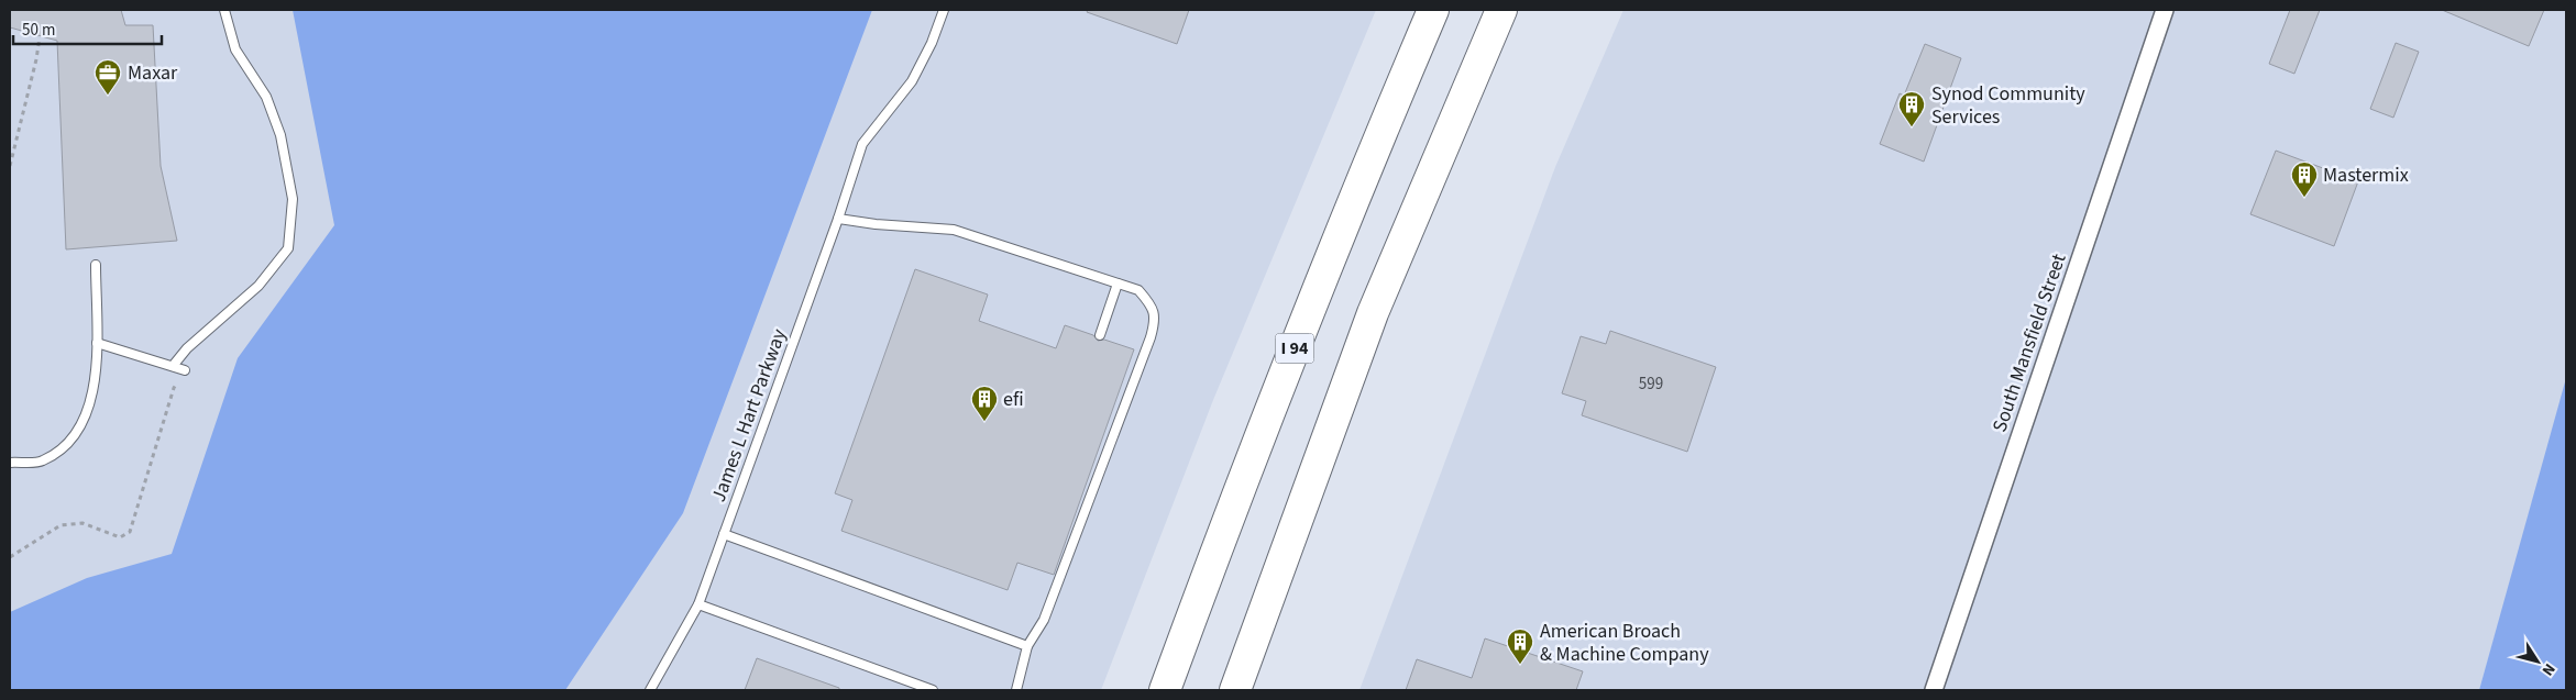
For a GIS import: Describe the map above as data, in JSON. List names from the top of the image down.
{
  "streets": {
    "highway": ["I 94"],
    "street": ["South Mansfield Street"],
    "lane": ["James L Hart Parkway"]
  },
  "places": {
    "office": ["Maxar"],
    "building": [
      "Synod Community Services",
      "Mastermix",
      "efi",
      "American Broach & Machine Company"
    ]
  },
  "house_numbers": ["599"],
  "scale_bar": "50 m",
  "north": "bottom right"
}
